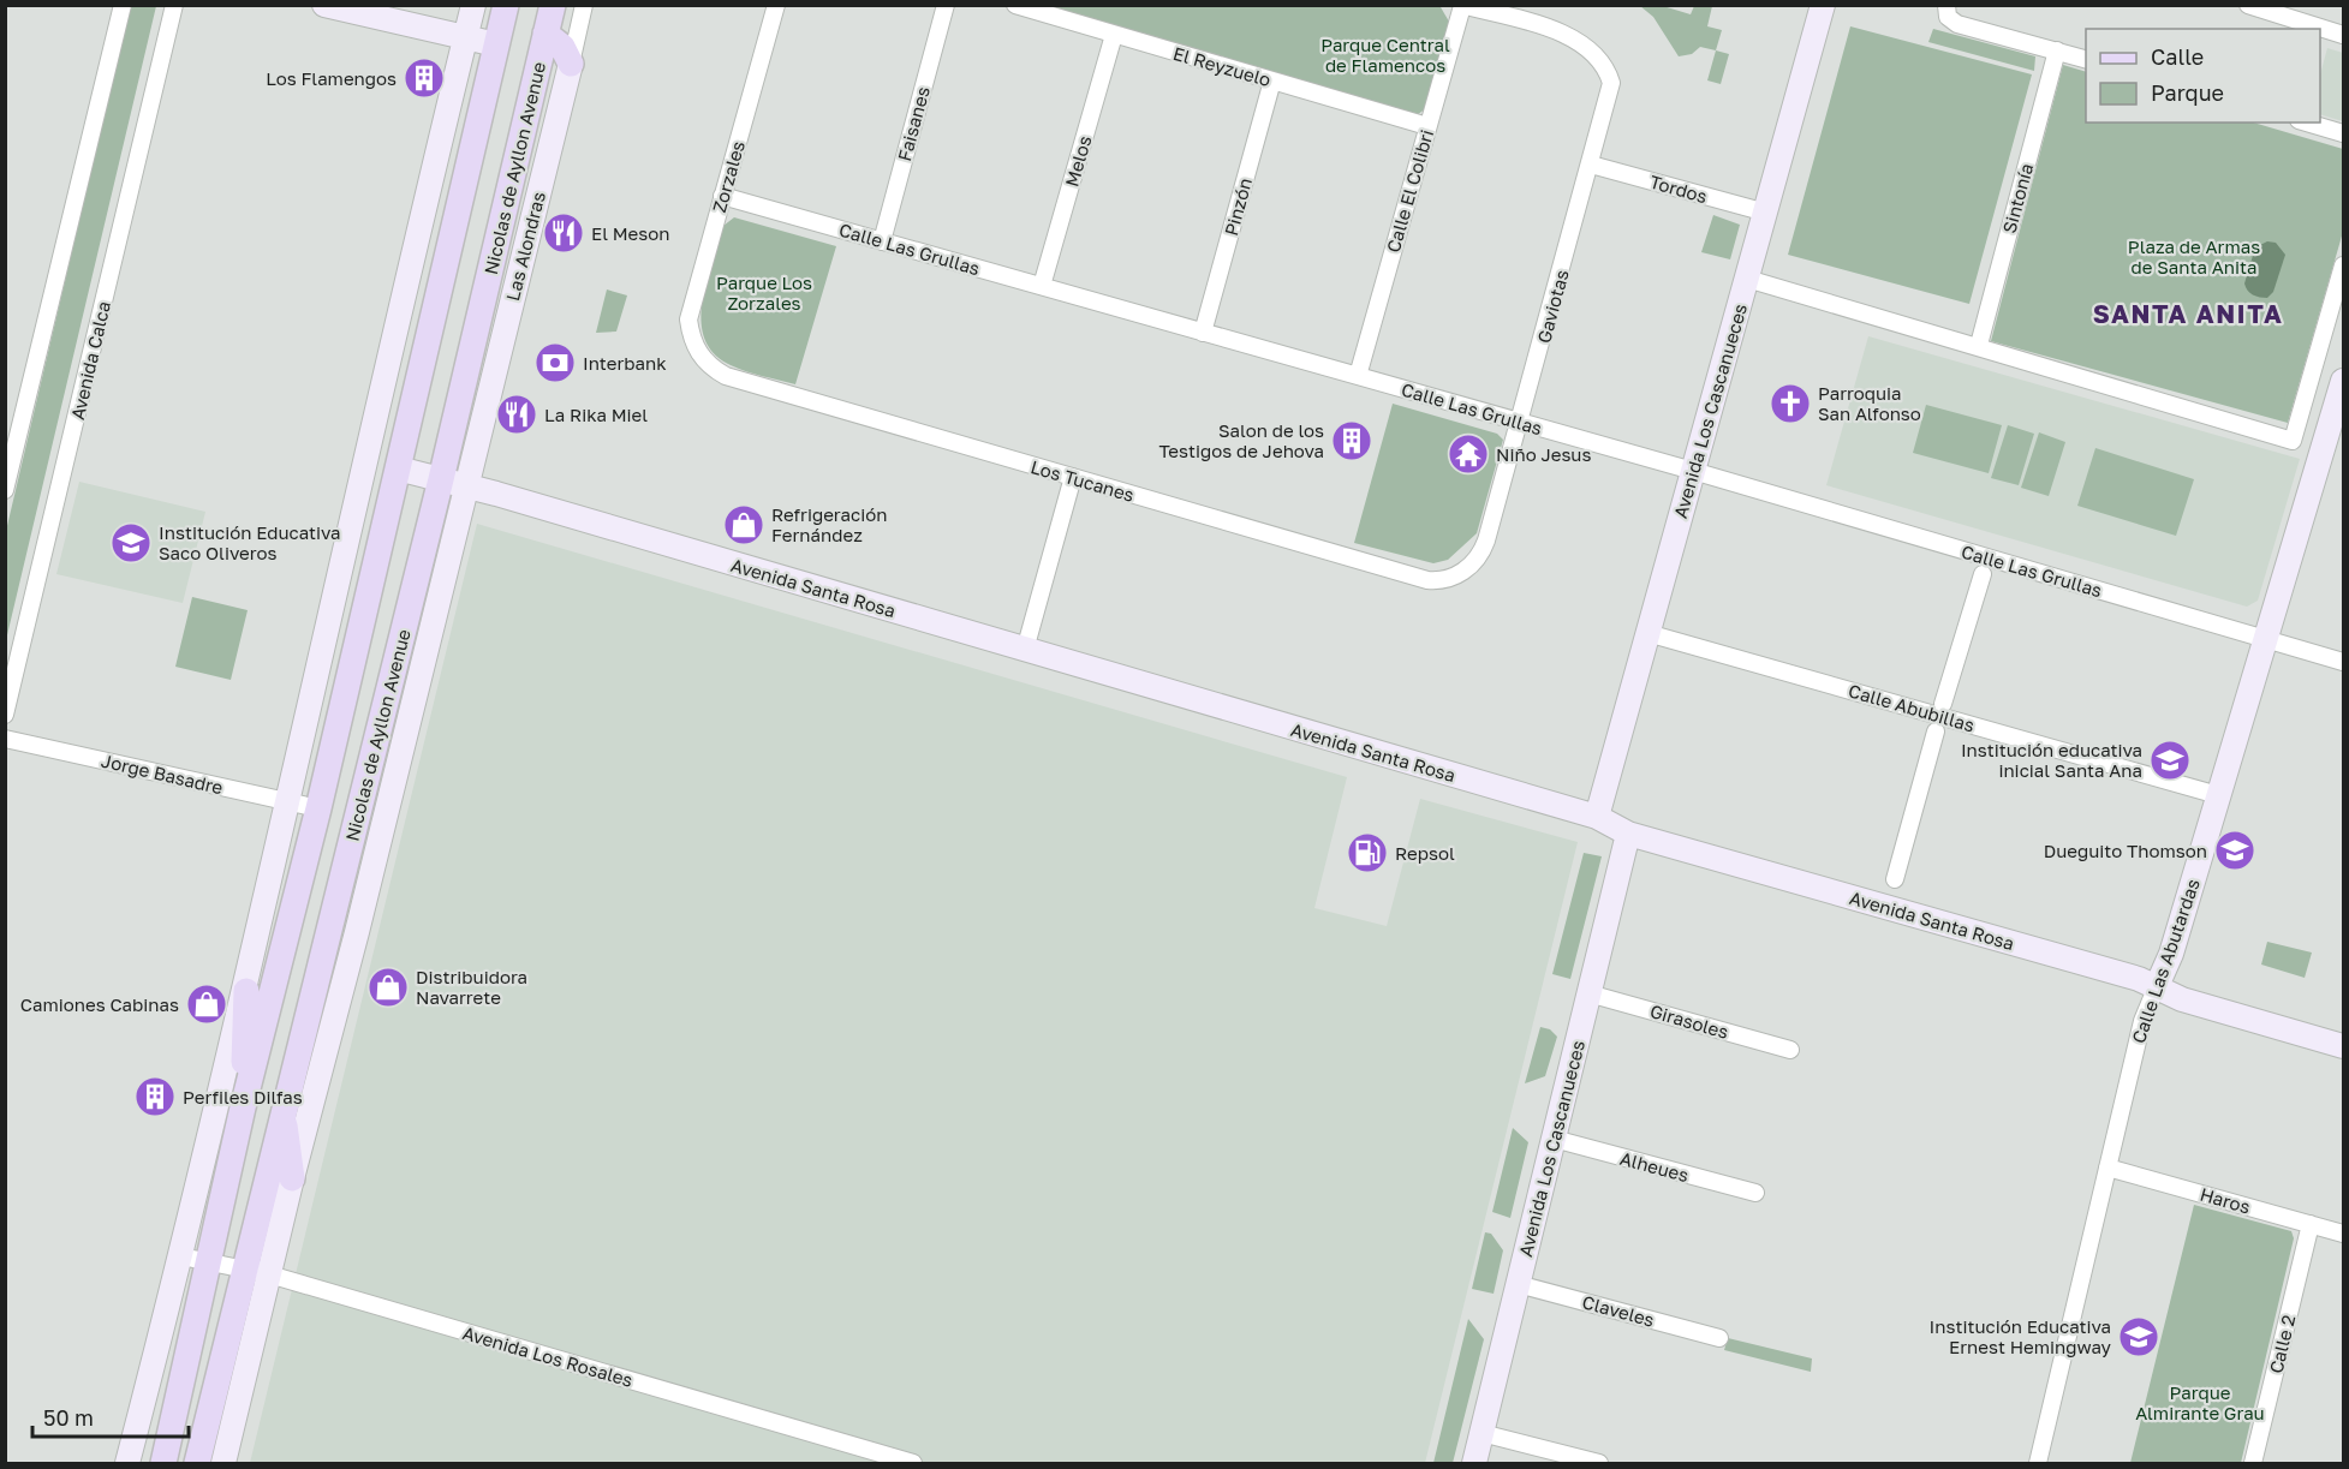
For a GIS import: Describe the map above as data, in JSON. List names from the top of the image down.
{
  "streets": {
    "main road": ["Nicolas de Ayllon Avenue"],
    "street": [
      "El Reyzuelo",
      "Faisanes",
      "Melos",
      "Zorzales",
      "Tordos",
      "Calle El Colibri",
      "Sintonía",
      "Pinzón",
      "Las Alondras",
      "Calle Las Grullas",
      "Gaviotas",
      "Avenida Calca",
      "Avenida Los Cascanueces",
      "Los Tucanes",
      "Avenida Santa Rosa",
      "Calle Abubillas",
      "Jorge Basadre",
      "Calle Las Abutardas",
      "Girasoles",
      "Alheues",
      "Haros",
      "Claveles",
      "Calle 2",
      "Avenida Los Rosales"
    ]
  },
  "crossings": [
    ["El Reyzuelo", "Melos"],
    ["El Reyzuelo", "Calle El Colibri"],
    ["El Reyzuelo", "Pinzón"],
    ["Faisanes", "Calle Las Grullas"],
    ["Melos", "Calle Las Grullas"],
    ["Nicolas de Ayllon Avenue", "Las Alondras"],
    ["Nicolas de Ayllon Avenue", "Avenida Santa Rosa"],
    ["Nicolas de Ayllon Avenue", "Avenida Los Rosales"],
    ["Zorzales", "Calle Las Grullas"],
    ["Zorzales", "Los Tucanes"],
    ["Tordos", "Gaviotas"],
    ["Tordos", "Avenida Los Cascanueces"],
    ["Calle El Colibri", "Calle Las Grullas"],
    ["Calle El Colibri", "Gaviotas"],
    ["Pinzón", "Calle Las Grullas"],
    ["Las Alondras", "Avenida Santa Rosa"],
    ["Calle Las Grullas", "Gaviotas"],
    ["Calle Las Grullas", "Avenida Los Cascanueces"],
    ["Calle Las Grullas", "Calle Las Abutardas"],
    ["Gaviotas", "Los Tucanes"],
    ["Avenida Los Cascanueces", "Avenida Santa Rosa"],
    ["Avenida Los Cascanueces", "Calle Abubillas"],
    ["Avenida Los Cascanueces", "Girasoles"],
    ["Avenida Los Cascanueces", "Alheues"],
    ["Avenida Los Cascanueces", "Claveles"],
    ["Avenida Santa Rosa", "Calle Las Abutardas"],
    ["Calle Abubillas", "Calle Las Abutardas"],
    ["Calle Las Abutardas", "Haros"],
    ["Haros", "Calle 2"]
  ],
  "districts": ["SANTA ANITA"],
  "parks": [
    "Parque Central de Flamencos",
    "Plaza de Armas de Santa Anita",
    "Parque Los Zorzales",
    "Parque Almirante Grau"
  ],
  "places": {
    "building": ["Los Flamengos", "Salon de los Testigos de Jehova", "Perfiles Dilfas"],
    "restaurant": ["El Meson", "La Rika Miel"],
    "bank": ["Interbank"],
    "church": ["Parroquia San Alfonso"],
    "temple": ["Niño Jesus"],
    "shop": ["Refrigeración Fernández", "Distribuidora Navarrete", "Camiones Cabinas"],
    "school or university": [
      "Institución Educativa Saco Oliveros",
      "Institución educativa inicial Santa Ana",
      "Dueguito Thomson",
      "Institución Educativa Ernest Hemingway"
    ],
    "fuel station": ["Repsol"]
  },
  "legend": ["Calle", "Parque"],
  "scale_bar": "50 m"
}
